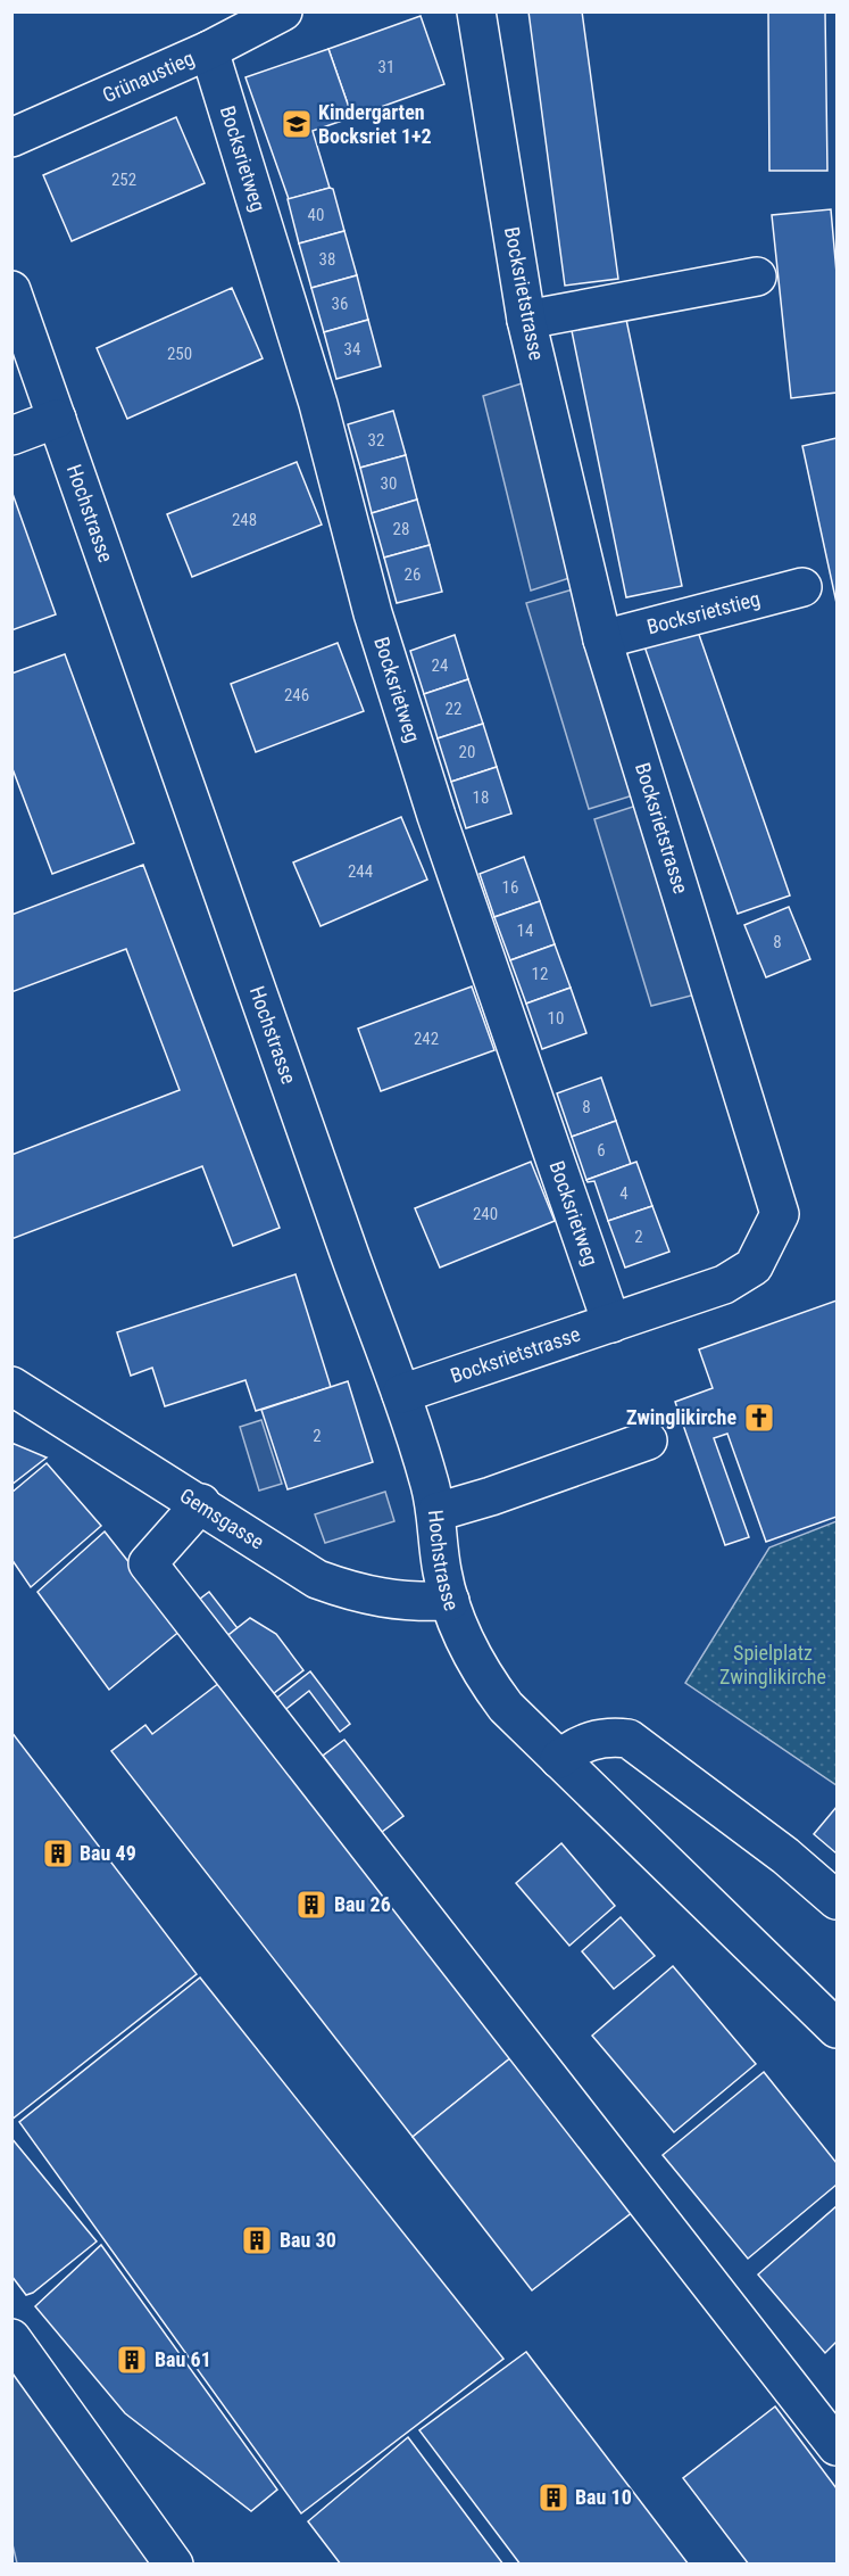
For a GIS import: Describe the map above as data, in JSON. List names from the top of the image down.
{
  "streets": {
    "street": [
      "Grünaustieg",
      "Bocksrietweg",
      "Bocksrietstrasse",
      "Hochstrasse",
      "Bocksrietstieg",
      "Gemsgasse"
    ]
  },
  "crossings": [
    ["Grünaustieg", "Bocksrietweg"],
    ["Bocksrietweg", "Bocksrietstrasse"],
    ["Bocksrietstrasse", "Hochstrasse"],
    ["Bocksrietstrasse", "Bocksrietstieg"],
    ["Hochstrasse", "Gemsgasse"]
  ],
  "parks": ["Spielplatz Zwinglikirche"],
  "places": {
    "school or university": ["Kindergarten Bocksriet 1+2"],
    "church": ["Zwinglikirche"],
    "building": [
      "Bau 49",
      "Bau 26",
      "Bau 30",
      "Bau 61",
      "Bau 10"
    ]
  },
  "house_numbers": [
    "31",
    "252",
    "40",
    "38",
    "36",
    "34",
    "250",
    "32",
    "30",
    "248",
    "28",
    "26",
    "24",
    "246",
    "22",
    "20",
    "18",
    "244",
    "16",
    "14",
    "8",
    "12",
    "10",
    "242",
    "8",
    "6",
    "4",
    "240",
    "2",
    "2"
  ]
}
